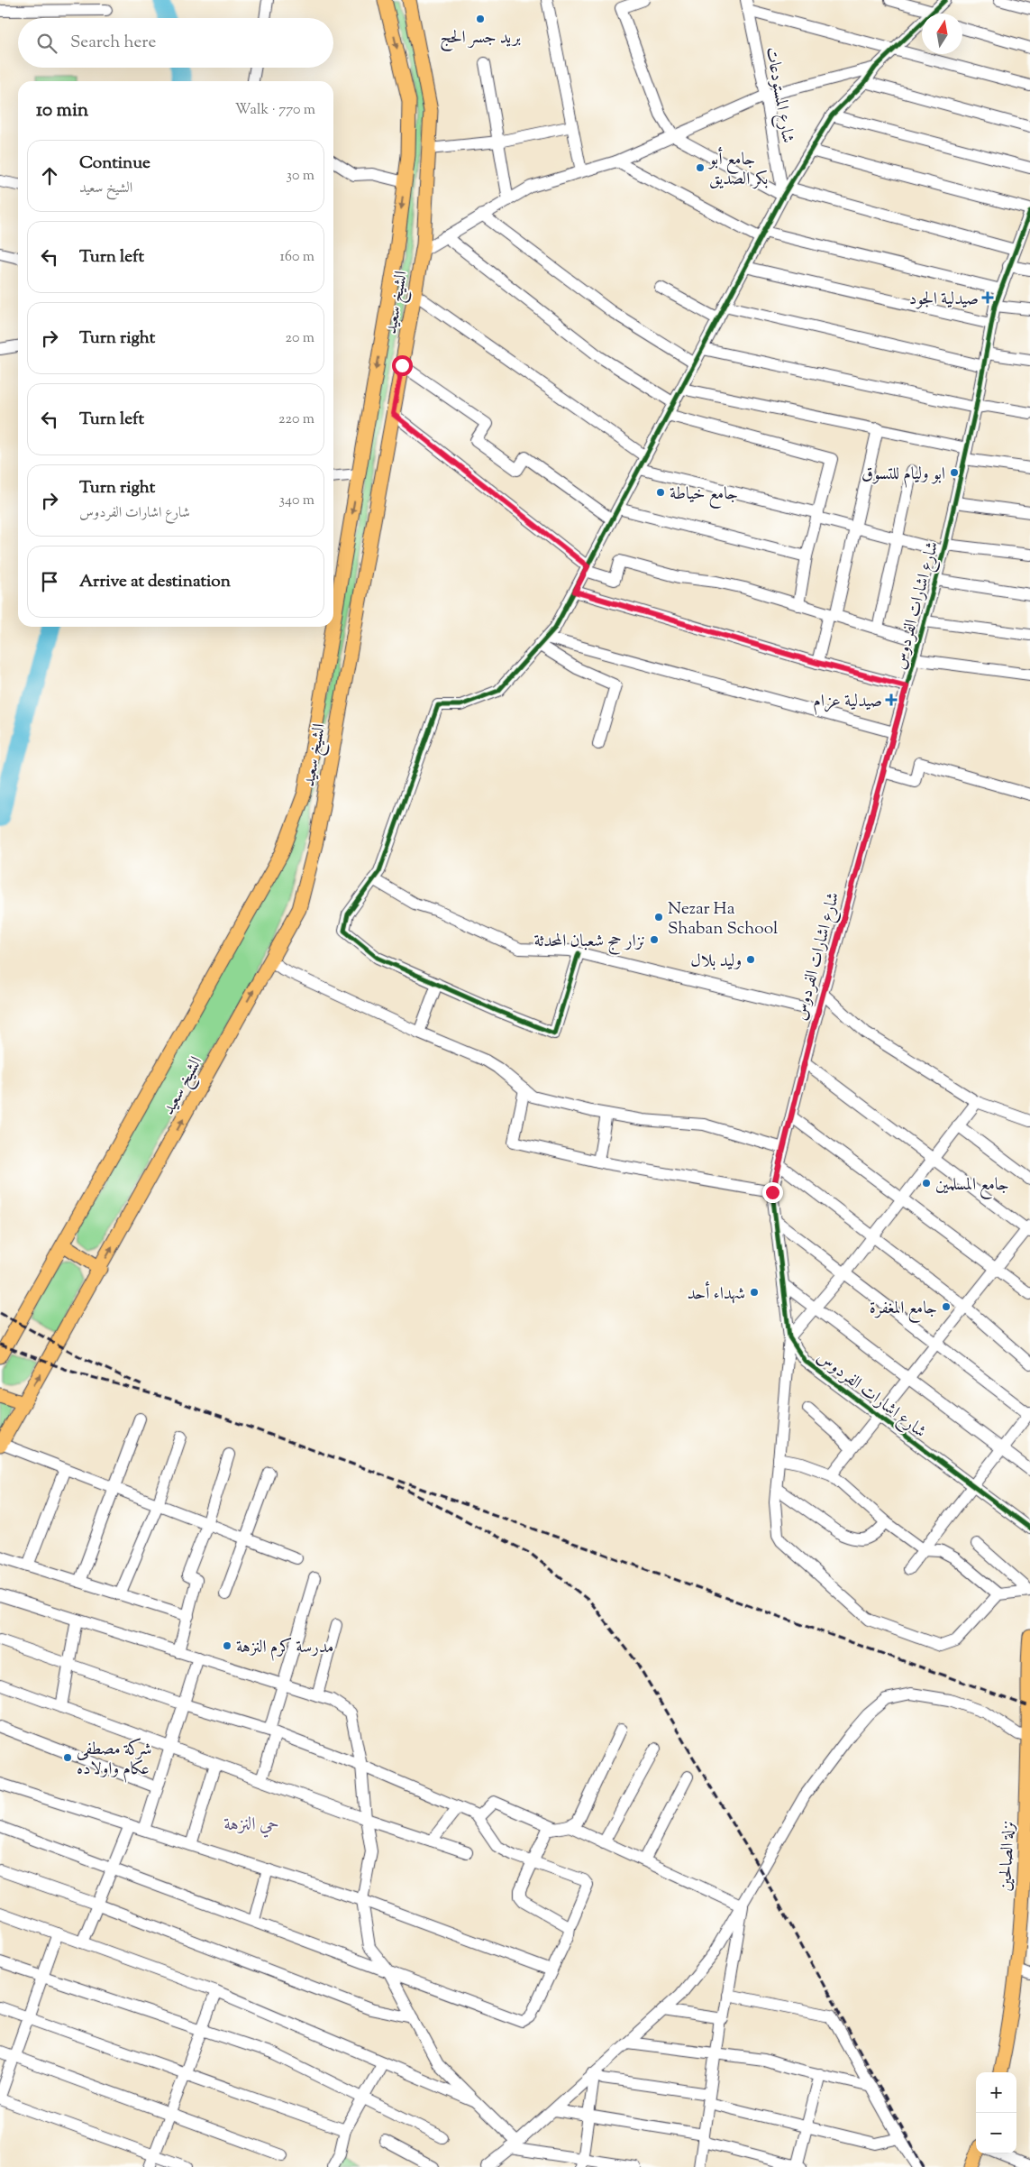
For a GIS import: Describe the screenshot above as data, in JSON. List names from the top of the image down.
{
  "streets": {
    "main road": ["الشيخ سعيد", "نزلة الصالحين"],
    "street": ["شارع المستودعات", "شارع اشارات الفردوس"]
  },
  "districts": ["حي النزهة"],
  "places": {
    "other": [
      "بريد جسر الحج",
      "جامع أبو بكر الصديق",
      "ابو وليام للتسوق",
      "جامع خياطة",
      "Nezar Ha Shaban School",
      "نزار حج شعبان المحدثة",
      "وليد بلال",
      "جامع المسلمين",
      "شهداء أحد",
      "جامع المغفرة",
      "مدرسة كرم النزهة",
      "شركة مصطفى عكام واولاده"
    ],
    "health": ["صيدلية الجود", "صيدلية عزام"]
  },
  "north": "top",
  "page": {
    "search": "Search here",
    "heading": ["10 min", "Walk · 770 m"],
    "list": [
      ["Continue", "الشيخ سعيد", "30 m"],
      ["Turn left", "160 m"],
      ["Turn right", "20 m"],
      ["Turn left", "220 m"],
      ["Turn right", "شارع اشارات الفردوس", "340 m"],
      "Arrive at destination"
    ],
    "map_buttons": ["+", "−"]
  }
}
